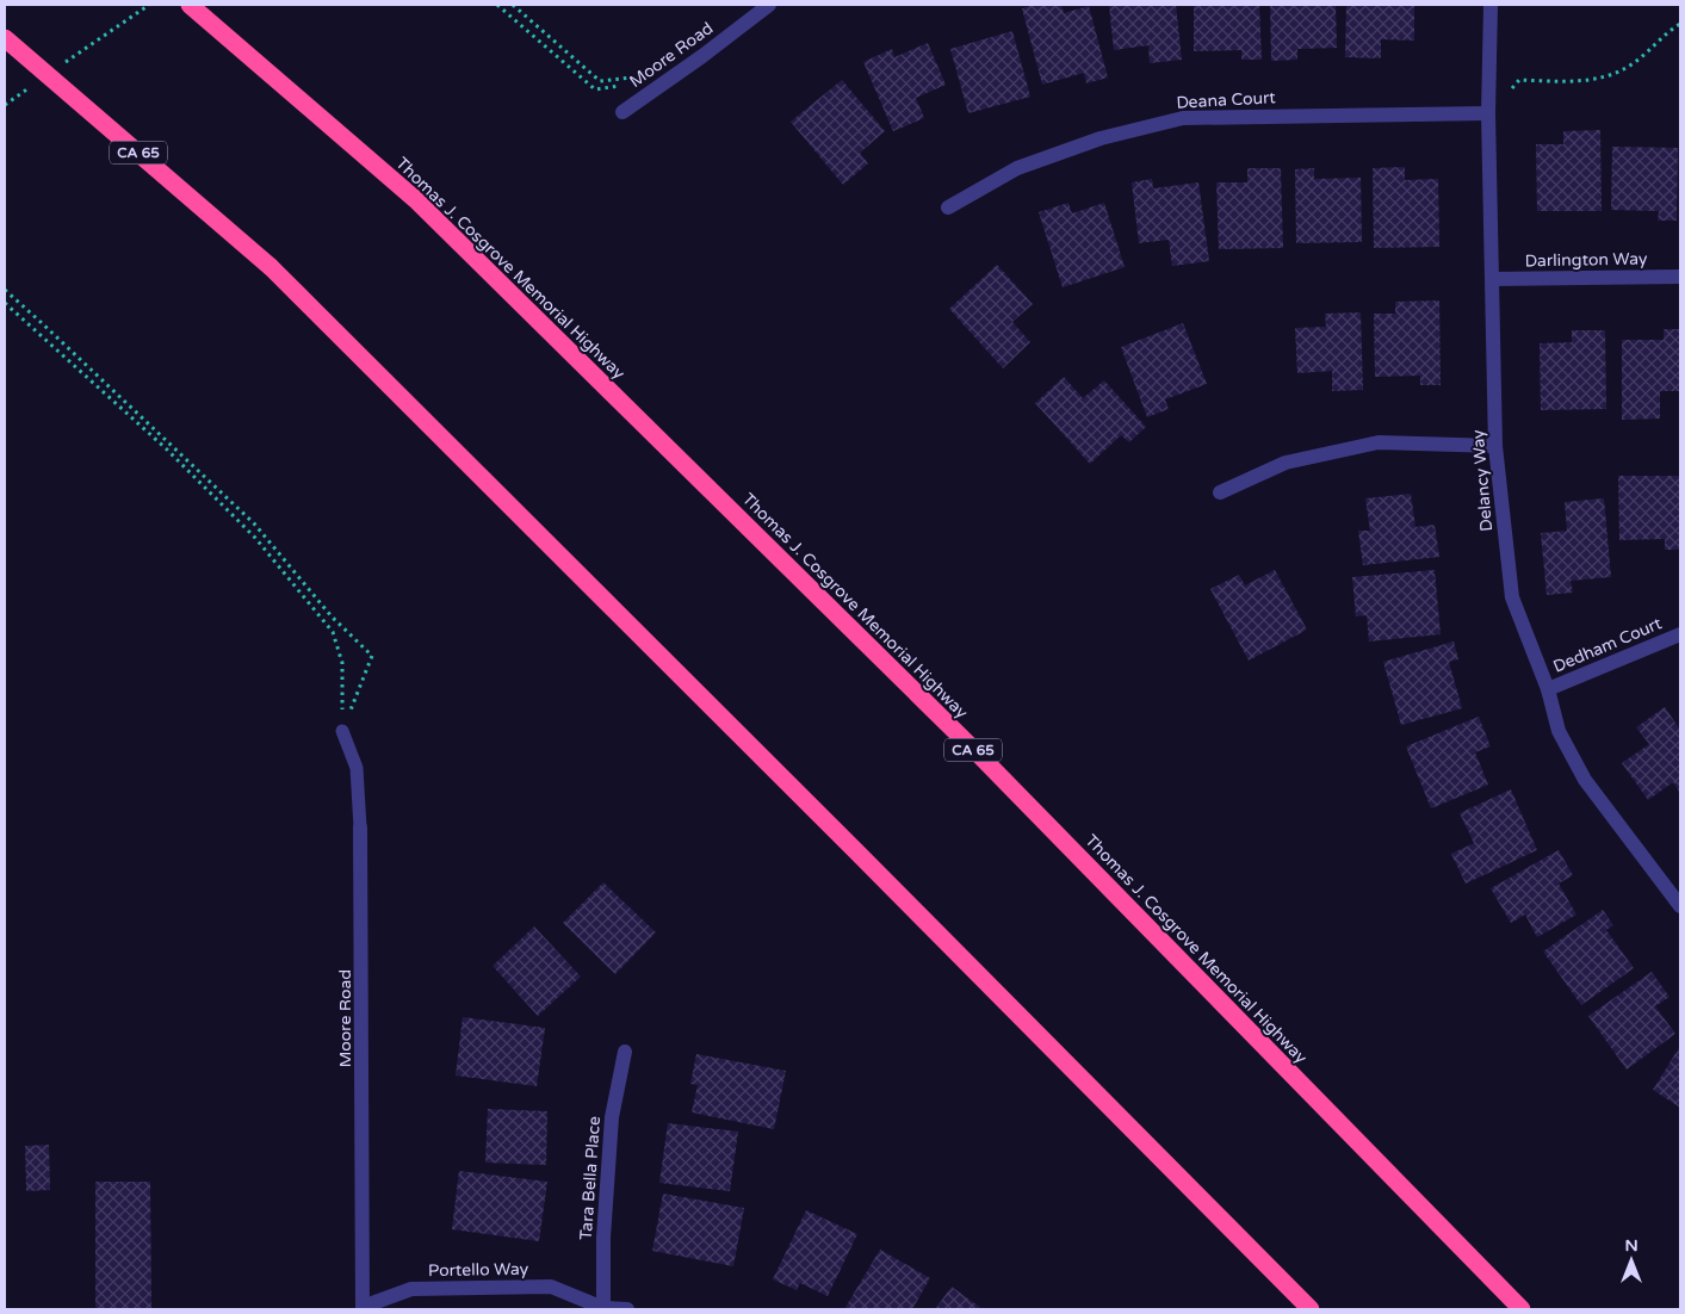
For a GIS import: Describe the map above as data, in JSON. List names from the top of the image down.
{
  "streets": {
    "highway": ["CA 65", "Thomas J. Cosgrove Memorial Highway"],
    "street": [
      "Moore Road",
      "Deana Court",
      "Darlington Way",
      "Delancy Way",
      "Dedham Court",
      "Tara Bella Place",
      "Portello Way"
    ]
  },
  "crossings": [
    ["Moore Road", "Portello Way"],
    ["Deana Court", "Delancy Way"],
    ["Darlington Way", "Delancy Way"],
    ["Delancy Way", "Dedham Court"],
    ["Tara Bella Place", "Portello Way"]
  ],
  "north": "top"
}
